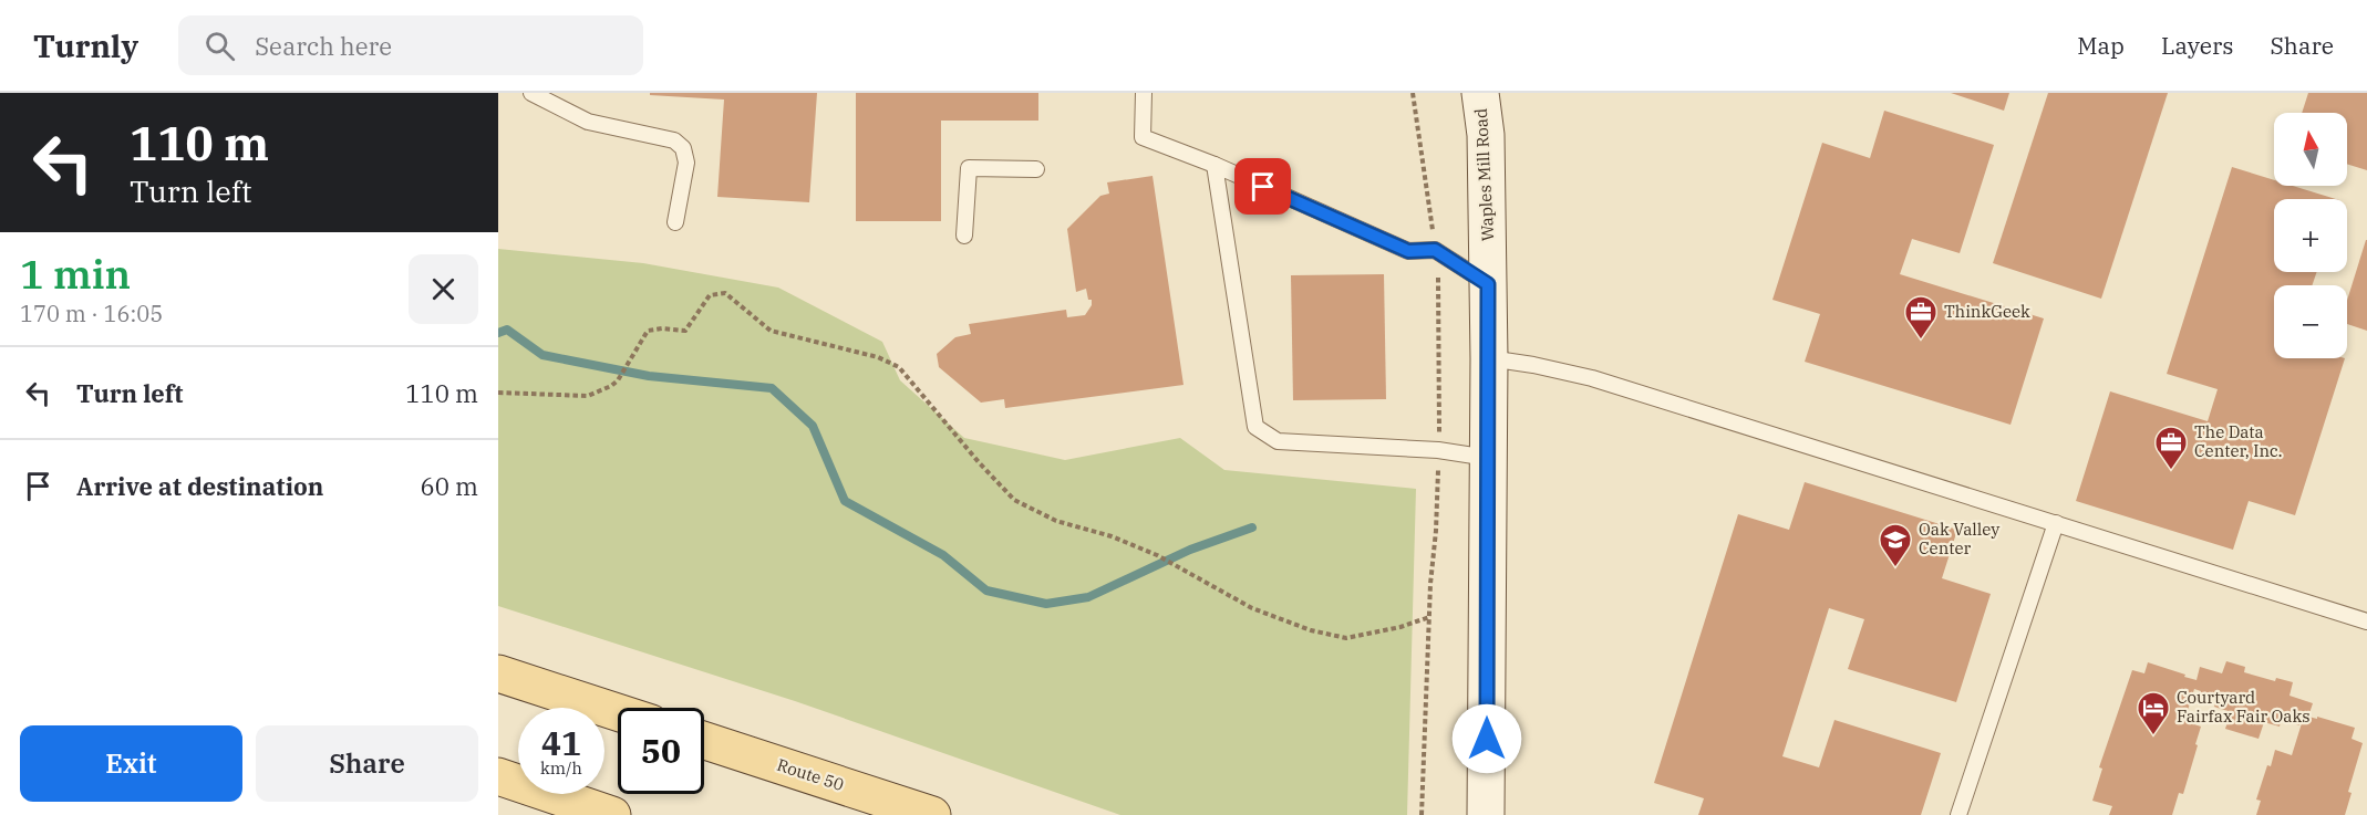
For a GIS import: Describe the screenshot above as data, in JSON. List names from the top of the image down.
{
  "streets": {
    "main road": ["Waples Mill Road", "Route 50"]
  },
  "places": {
    "office": ["ThinkGeek", "The Data Center, Inc."],
    "school or university": ["Oak Valley Center"],
    "hotel": ["Courtyard Fairfax Fair Oaks"]
  },
  "north": "top",
  "page": {
    "header": "Turnly",
    "search": "Search here",
    "nav": ["Map", "Layers", "Share"],
    "turn": ["110 m", "Turn left"],
    "map_buttons": ["+", "−"],
    "heading": ["1 min", "170 m · 16:05"],
    "list": [
      {
        "name": "Turn left",
        "value": "110 m"
      },
      {
        "name": "Arrive at destination",
        "value": "60 m"
      }
    ],
    "speed": "41 km/h",
    "limit": "50",
    "buttons": ["Exit", "Share"]
  }
}
